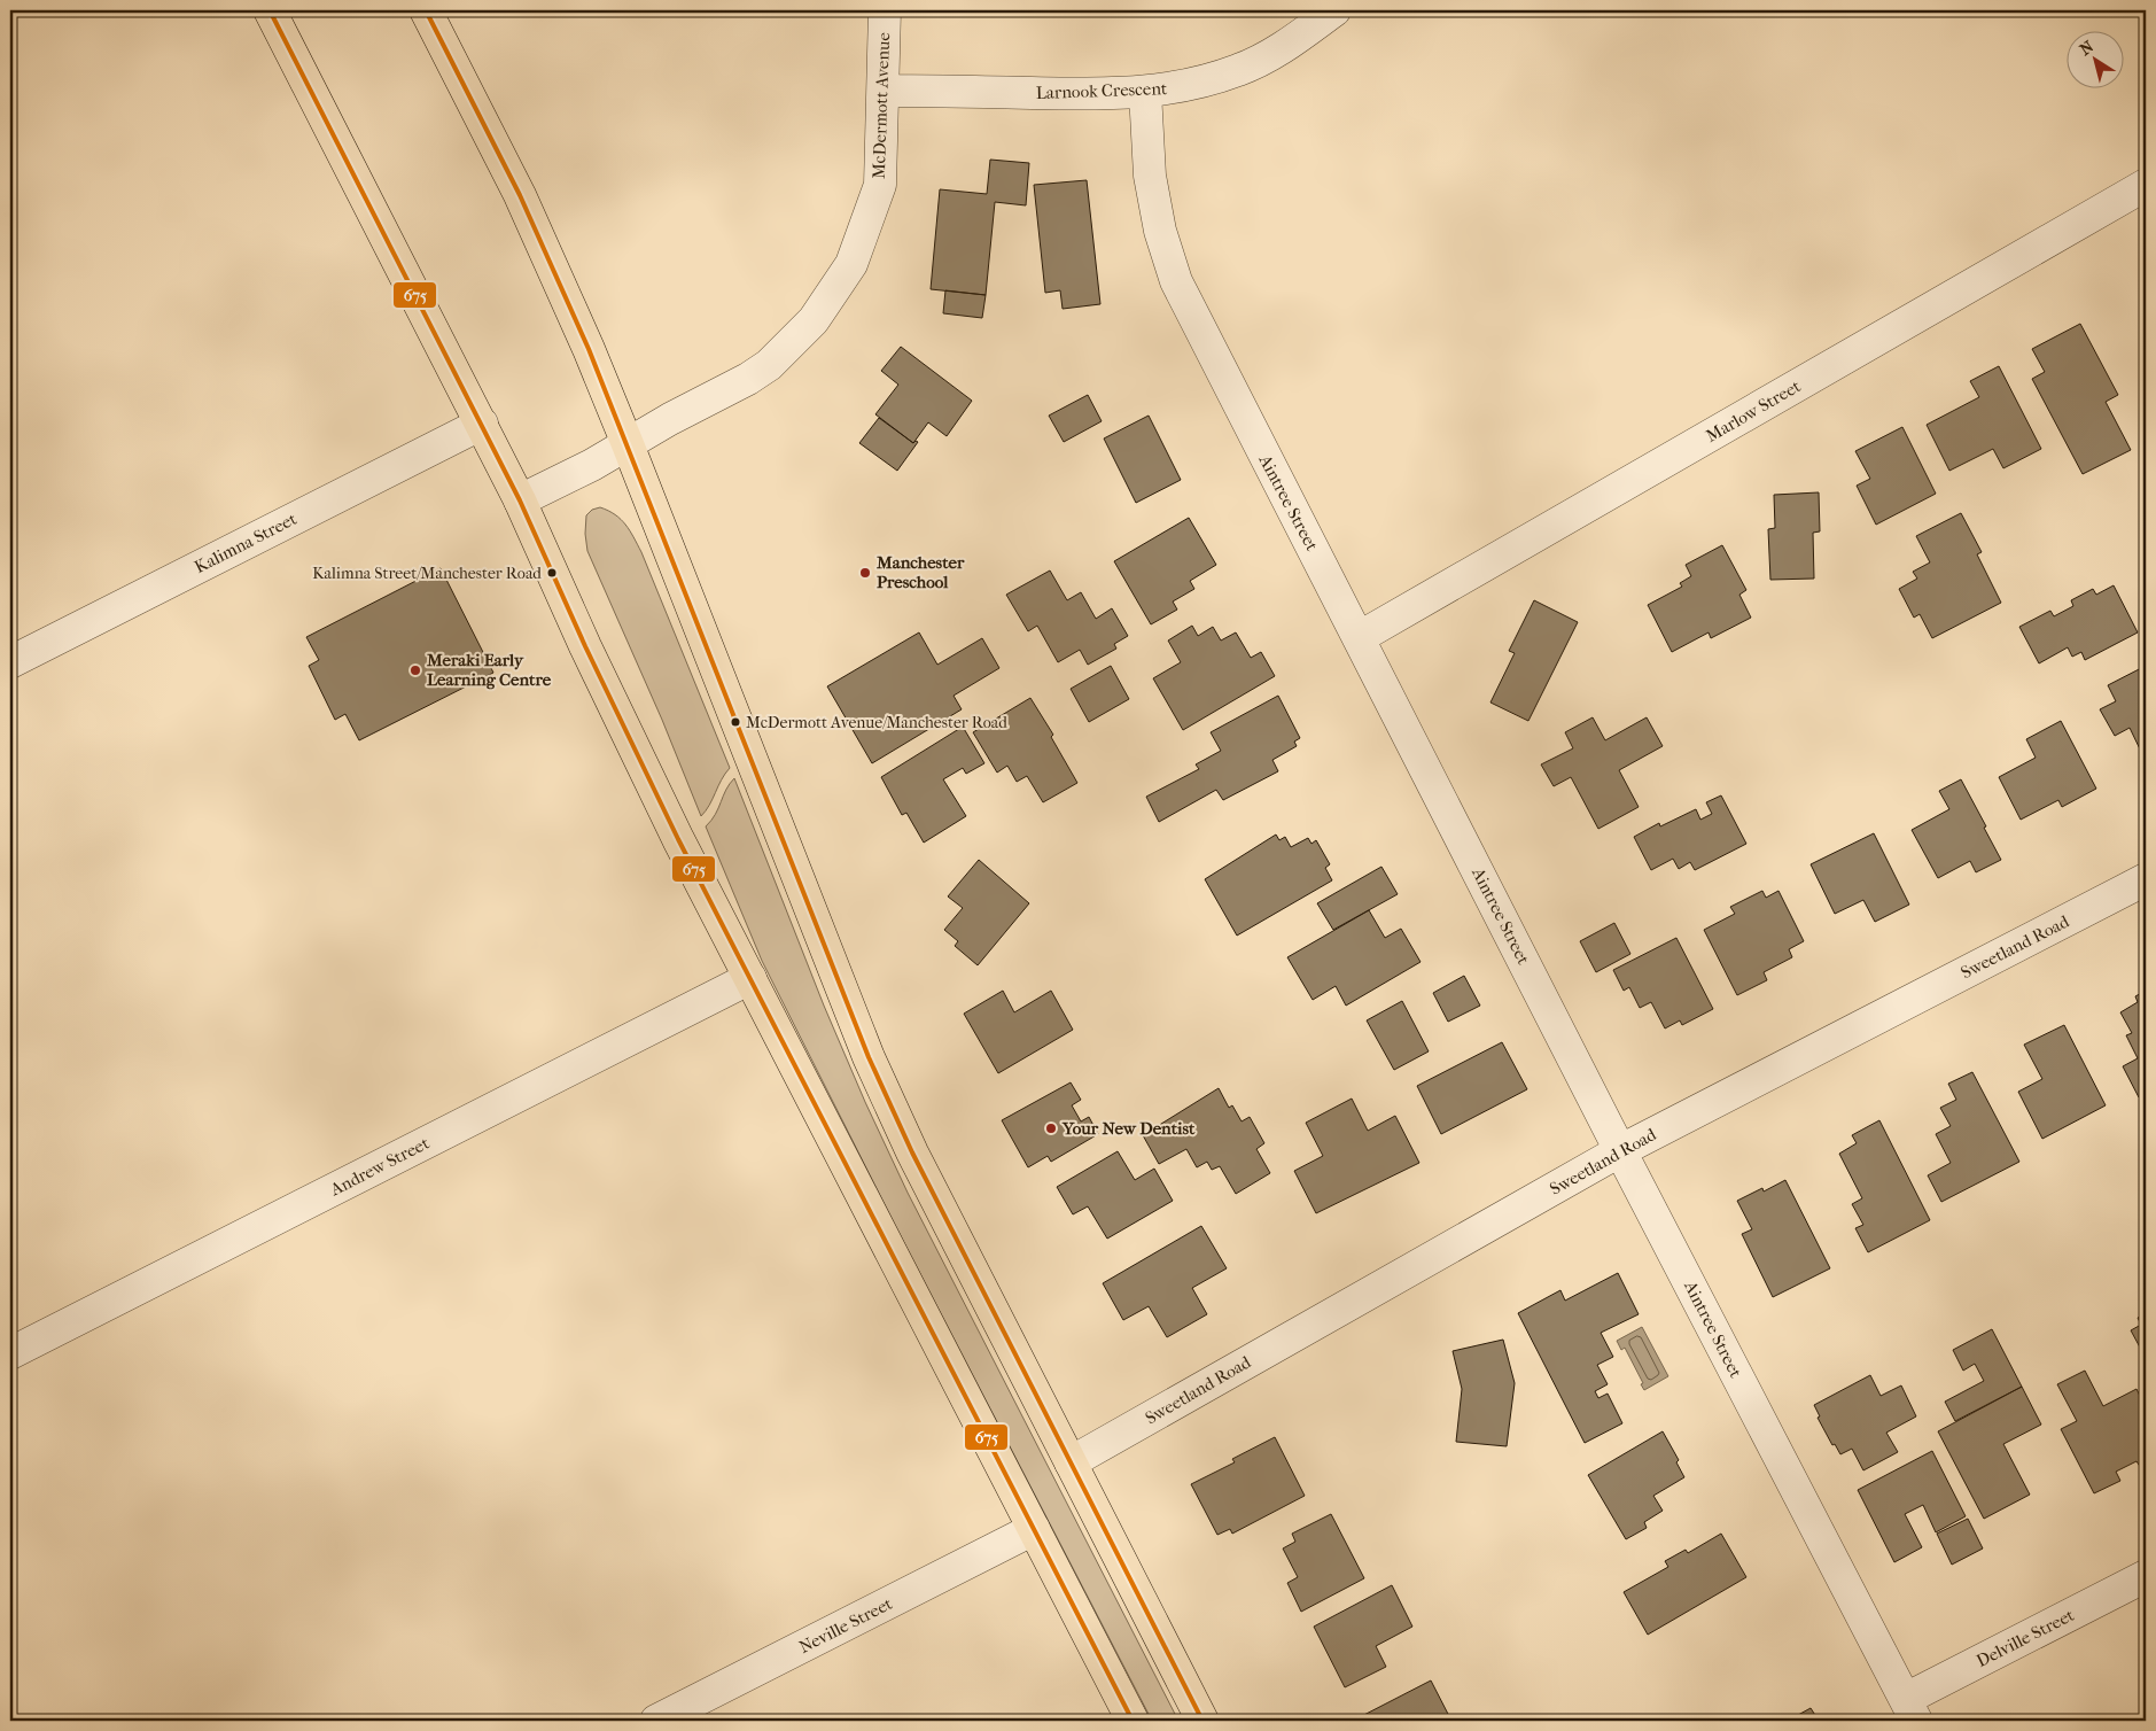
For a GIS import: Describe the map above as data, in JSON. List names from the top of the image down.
{
  "streets": {
    "street": [
      "Larnook Crescent",
      "McDermott Avenue",
      "Marlow Street",
      "Aintree Street",
      "Kalimna Street",
      "Sweetland Road",
      "Andrew Street",
      "Neville Street",
      "Delville Street"
    ]
  },
  "crossings": [
    ["Larnook Crescent", "McDermott Avenue"],
    ["Larnook Crescent", "Aintree Street"],
    ["Marlow Street", "Aintree Street"],
    ["Aintree Street", "Sweetland Road"],
    ["Aintree Street", "Delville Street"]
  ],
  "places": [
    "Kalimna Street/Manchester Road",
    "Manchester Preschool",
    "Meraki Early Learning Centre",
    "McDermott Avenue/Manchester Road",
    "Your New Dentist"
  ],
  "lines": ["transit line 675"],
  "north": "top left"
}
